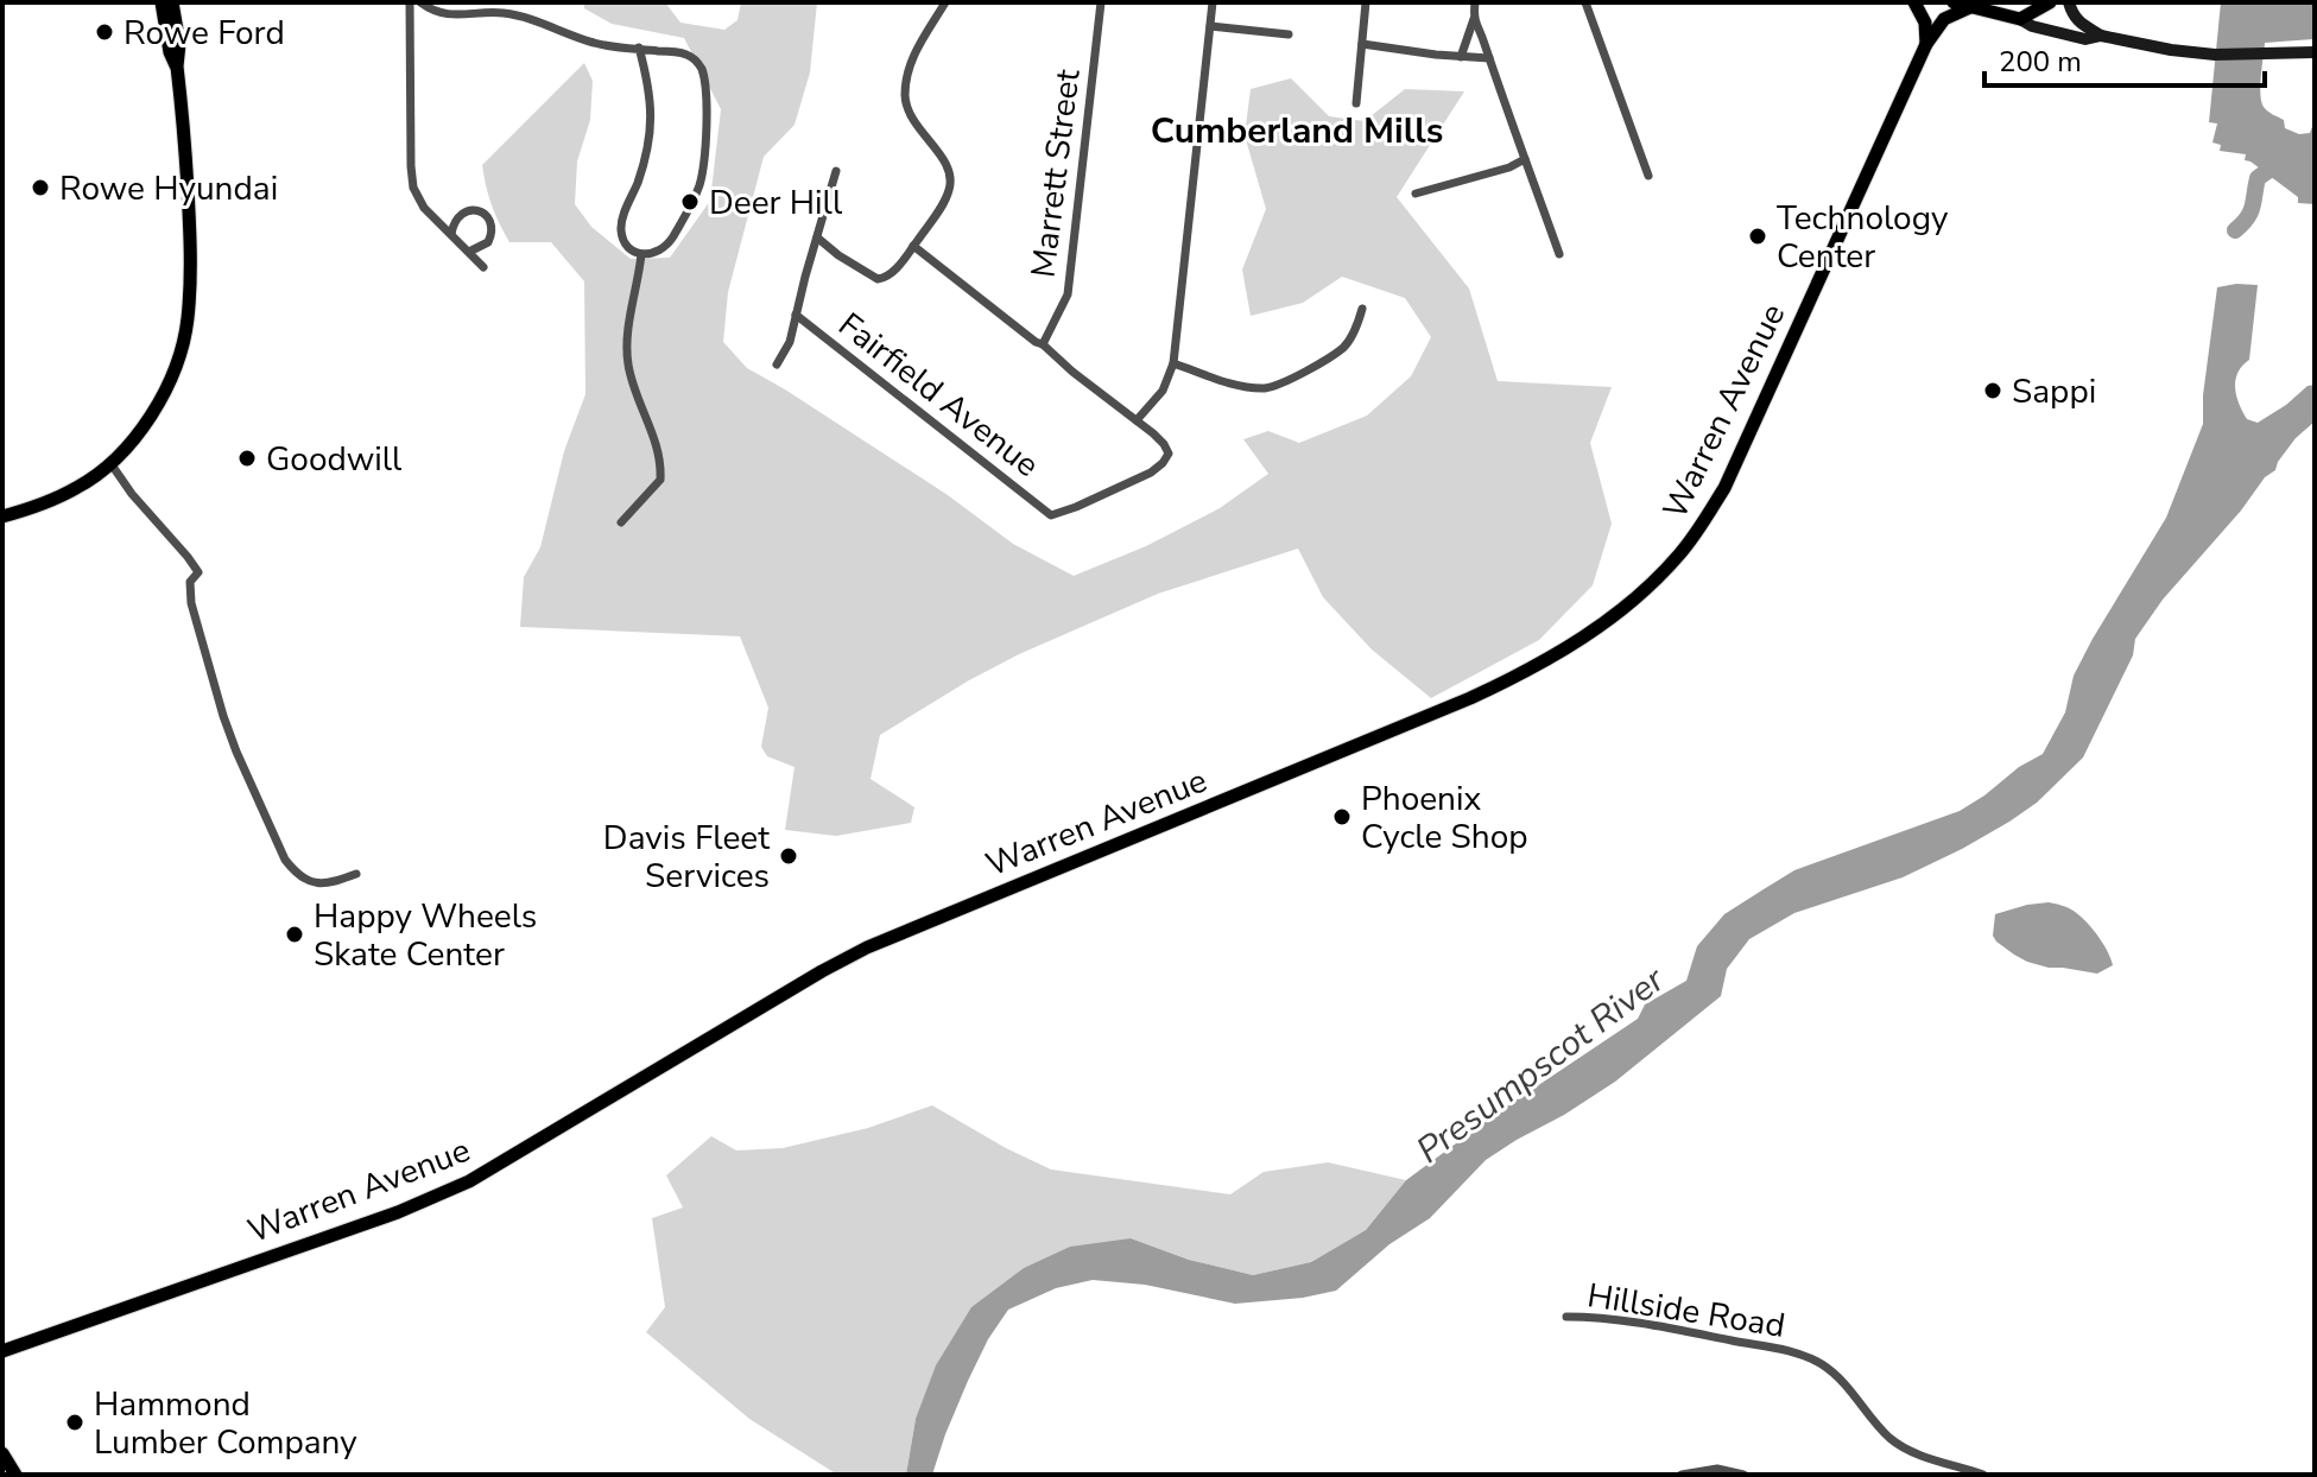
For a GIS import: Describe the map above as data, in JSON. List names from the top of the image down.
{
  "streets": {
    "main road": ["Warren Avenue"],
    "street": ["Marrett Street", "Fairfield Avenue", "Hillside Road"]
  },
  "districts": ["Cumberland Mills"],
  "water": ["Presumpscot River"],
  "places": [
    "Rowe Ford",
    "Rowe Hyundai",
    "Deer Hill",
    "Technology Center",
    "Sappi",
    "Goodwill",
    "Phoenix Cycle Shop",
    "Davis Fleet Services",
    "Happy Wheels Skate Center",
    "Hammond Lumber Company"
  ],
  "scale_bar": "200 m"
}
